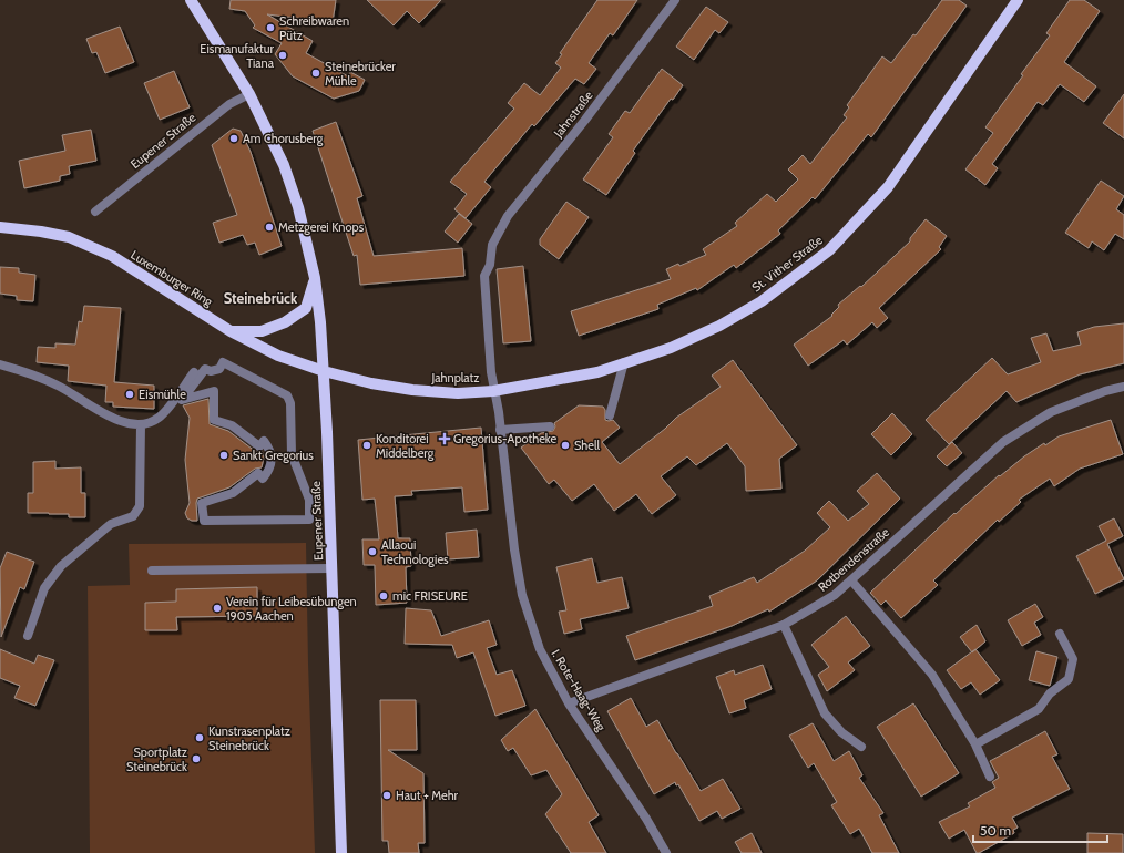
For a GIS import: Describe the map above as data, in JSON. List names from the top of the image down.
{
  "streets": {
    "main road": [
      "Eupener Straße",
      "St. Vither Straße",
      "Luxemburger Ring",
      "Jahnplatz"
    ],
    "street": ["Jahnstraße", "Rotbendenstraße", "I. Rote-Haag-Weg"]
  },
  "crossings": [
    ["Jahnstraße", "Jahnplatz"],
    ["Eupener Straße", "Luxemburger Ring"],
    ["Eupener Straße", "Jahnplatz"],
    ["St. Vither Straße", "Jahnplatz"],
    ["St. Vither Straße", "I. Rote-Haag-Weg"],
    ["Luxemburger Ring", "Jahnplatz"],
    ["Jahnplatz", "I. Rote-Haag-Weg"],
    ["Rotbendenstraße", "I. Rote-Haag-Weg"]
  ],
  "districts": ["Steinebrück"],
  "places": {
    "other": [
      "Schreibwaren Pütz",
      "Eismanufaktur Tiana",
      "Steinebrücker Mühle",
      "Am Chorusberg",
      "Metzgerei Knops",
      "Eismühle",
      "Konditorei Middelberg",
      "Shell",
      "Sankt Gregorius",
      "Allaoui Technologies",
      "mic FRISEURE",
      "Verein für Leibesübungen 1905 Aachen",
      "Kunstrasenplatz Steinebrück",
      "Sportplatz Steinebrück",
      "Haut + Mehr"
    ],
    "health": ["Gregorius-Apotheke"]
  },
  "scale_bar": "50 m"
}
